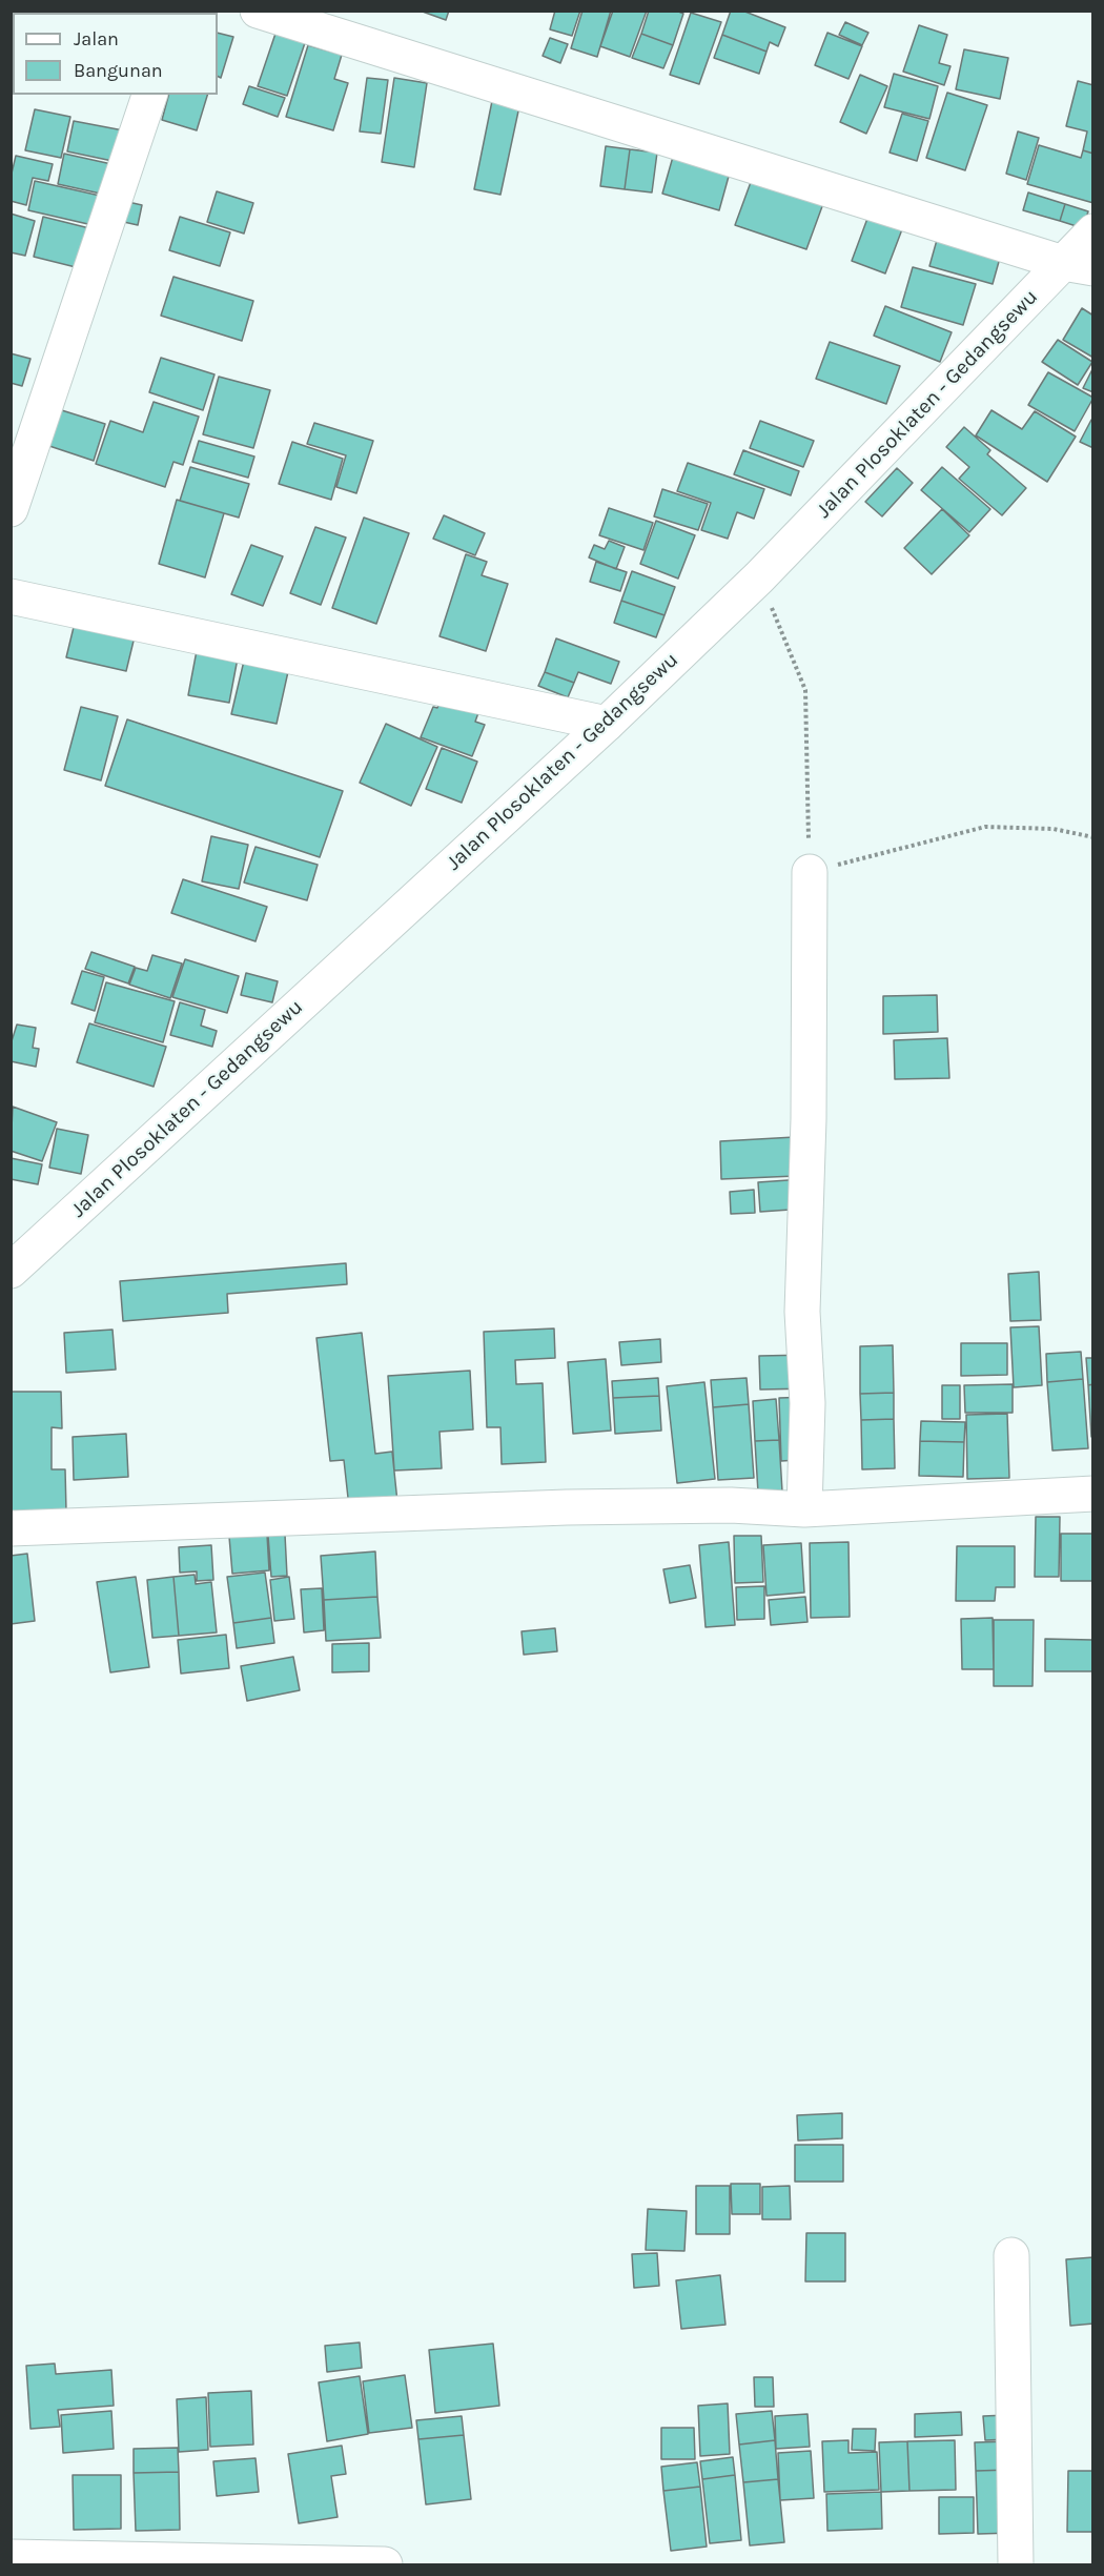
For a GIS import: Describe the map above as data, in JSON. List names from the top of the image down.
{
  "streets": {
    "street": ["Jalan Plosoklaten - Gedangsewu"]
  },
  "legend": ["Jalan", "Bangunan"]
}
